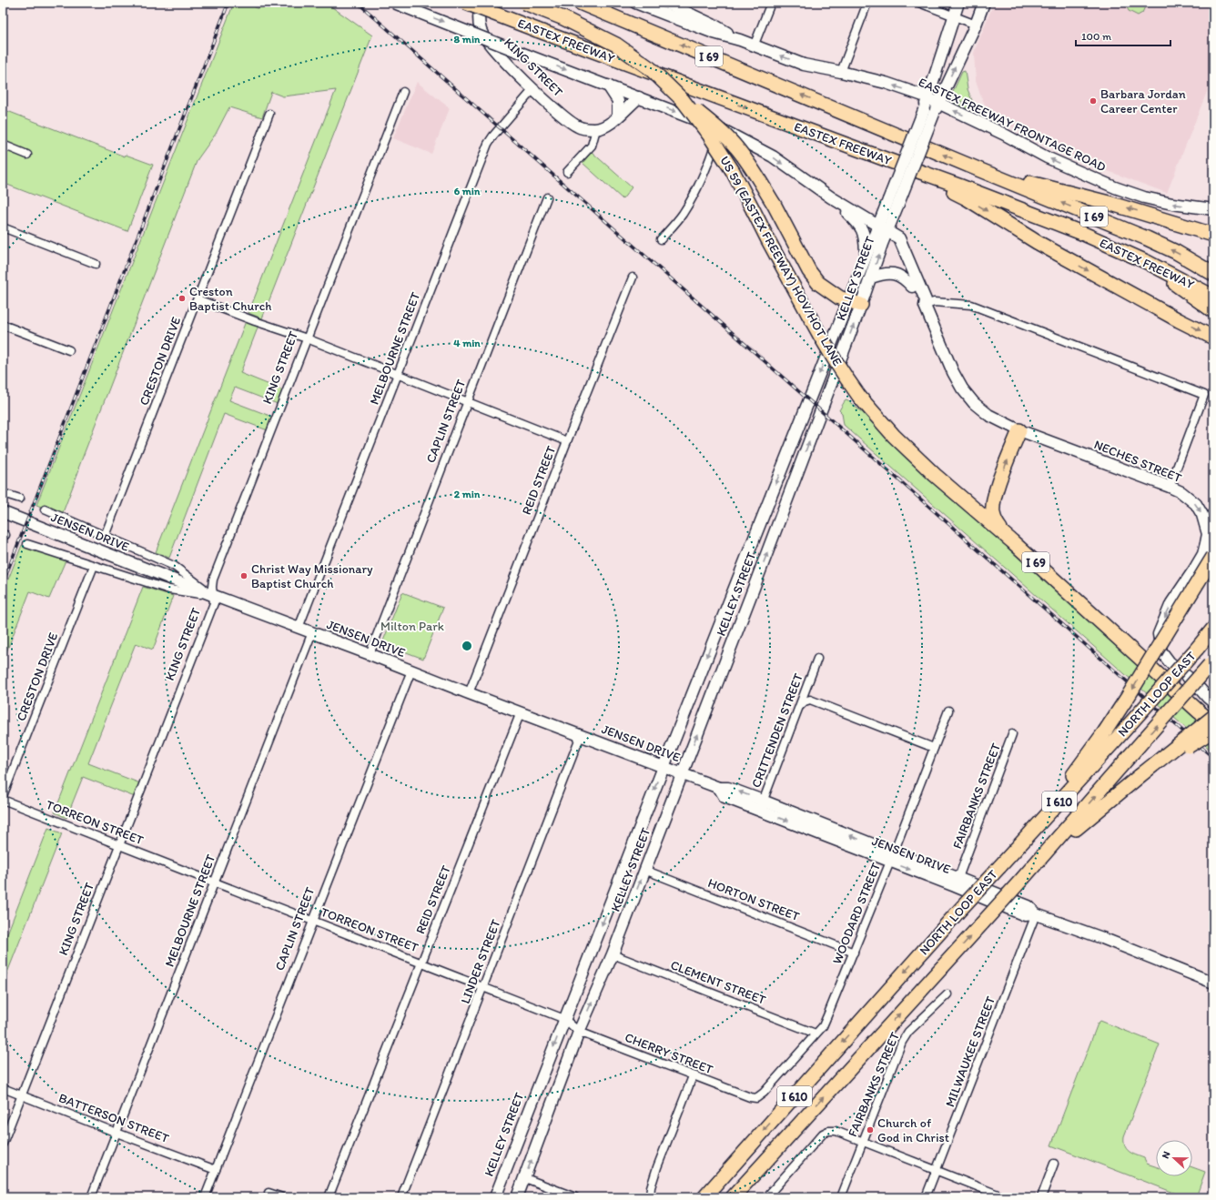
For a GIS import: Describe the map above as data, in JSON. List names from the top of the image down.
{
  "streets": {
    "highway": [
      "EASTEX FREEWAY",
      "I 69",
      "US 59 (EASTEX FREEWAY) HOV/HOT LANE",
      "NORTH LOOP EAST",
      "I 610"
    ],
    "main road": [
      "KING STREET",
      "EASTEX FREEWAY FRONTAGE ROAD",
      "KELLEY STREET",
      "NECHES STREET",
      "JENSEN DRIVE"
    ],
    "street": [
      "MELBOURNE STREET",
      "CRESTON DRIVE",
      "CAPLIN STREET",
      "REID STREET",
      "CRITTENDEN STREET",
      "FAIRBANKS STREET",
      "TORREON STREET",
      "HORTON STREET",
      "WOODARD STREET",
      "LINDER STREET",
      "CLEMENT STREET",
      "MILWAUKEE STREET",
      "CHERRY STREET",
      "BATTERSON STREET"
    ]
  },
  "crossings": [
    ["KING STREET", "MELBOURNE STREET"],
    ["KING STREET", "JENSEN DRIVE"],
    ["KING STREET", "TORREON STREET"],
    ["KING STREET", "BATTERSON STREET"],
    ["EASTEX FREEWAY FRONTAGE ROAD", "KELLEY STREET"],
    ["KELLEY STREET", "NECHES STREET"],
    ["KELLEY STREET", "JENSEN DRIVE"],
    ["KELLEY STREET", "TORREON STREET"],
    ["KELLEY STREET", "HORTON STREET"],
    ["KELLEY STREET", "CLEMENT STREET"],
    ["KELLEY STREET", "CHERRY STREET"],
    ["MELBOURNE STREET", "JENSEN DRIVE"],
    ["MELBOURNE STREET", "TORREON STREET"],
    ["MELBOURNE STREET", "BATTERSON STREET"],
    ["CAPLIN STREET", "JENSEN DRIVE"],
    ["CAPLIN STREET", "TORREON STREET"],
    ["CAPLIN STREET", "BATTERSON STREET"],
    ["REID STREET", "JENSEN DRIVE"],
    ["REID STREET", "TORREON STREET"],
    ["JENSEN DRIVE", "CRITTENDEN STREET"],
    ["JENSEN DRIVE", "FAIRBANKS STREET"],
    ["JENSEN DRIVE", "WOODARD STREET"],
    ["JENSEN DRIVE", "LINDER STREET"],
    ["JENSEN DRIVE", "MILWAUKEE STREET"],
    ["TORREON STREET", "LINDER STREET"],
    ["TORREON STREET", "CHERRY STREET"],
    ["HORTON STREET", "WOODARD STREET"],
    ["WOODARD STREET", "CLEMENT STREET"],
    ["WOODARD STREET", "CHERRY STREET"]
  ],
  "one_way": ["EASTEX FREEWAY FRONTAGE ROAD"],
  "parks": ["Milton Park"],
  "places": [
    "Barbara Jordan Career Center",
    "Creston Baptist Church",
    "Christ Way Missionary Baptist Church",
    "Church of God in Christ"
  ],
  "scale_bar": "100 m",
  "north": "left",
  "rings": [
    "8 min",
    "6 min",
    "4 min",
    "2 min"
  ]
}
